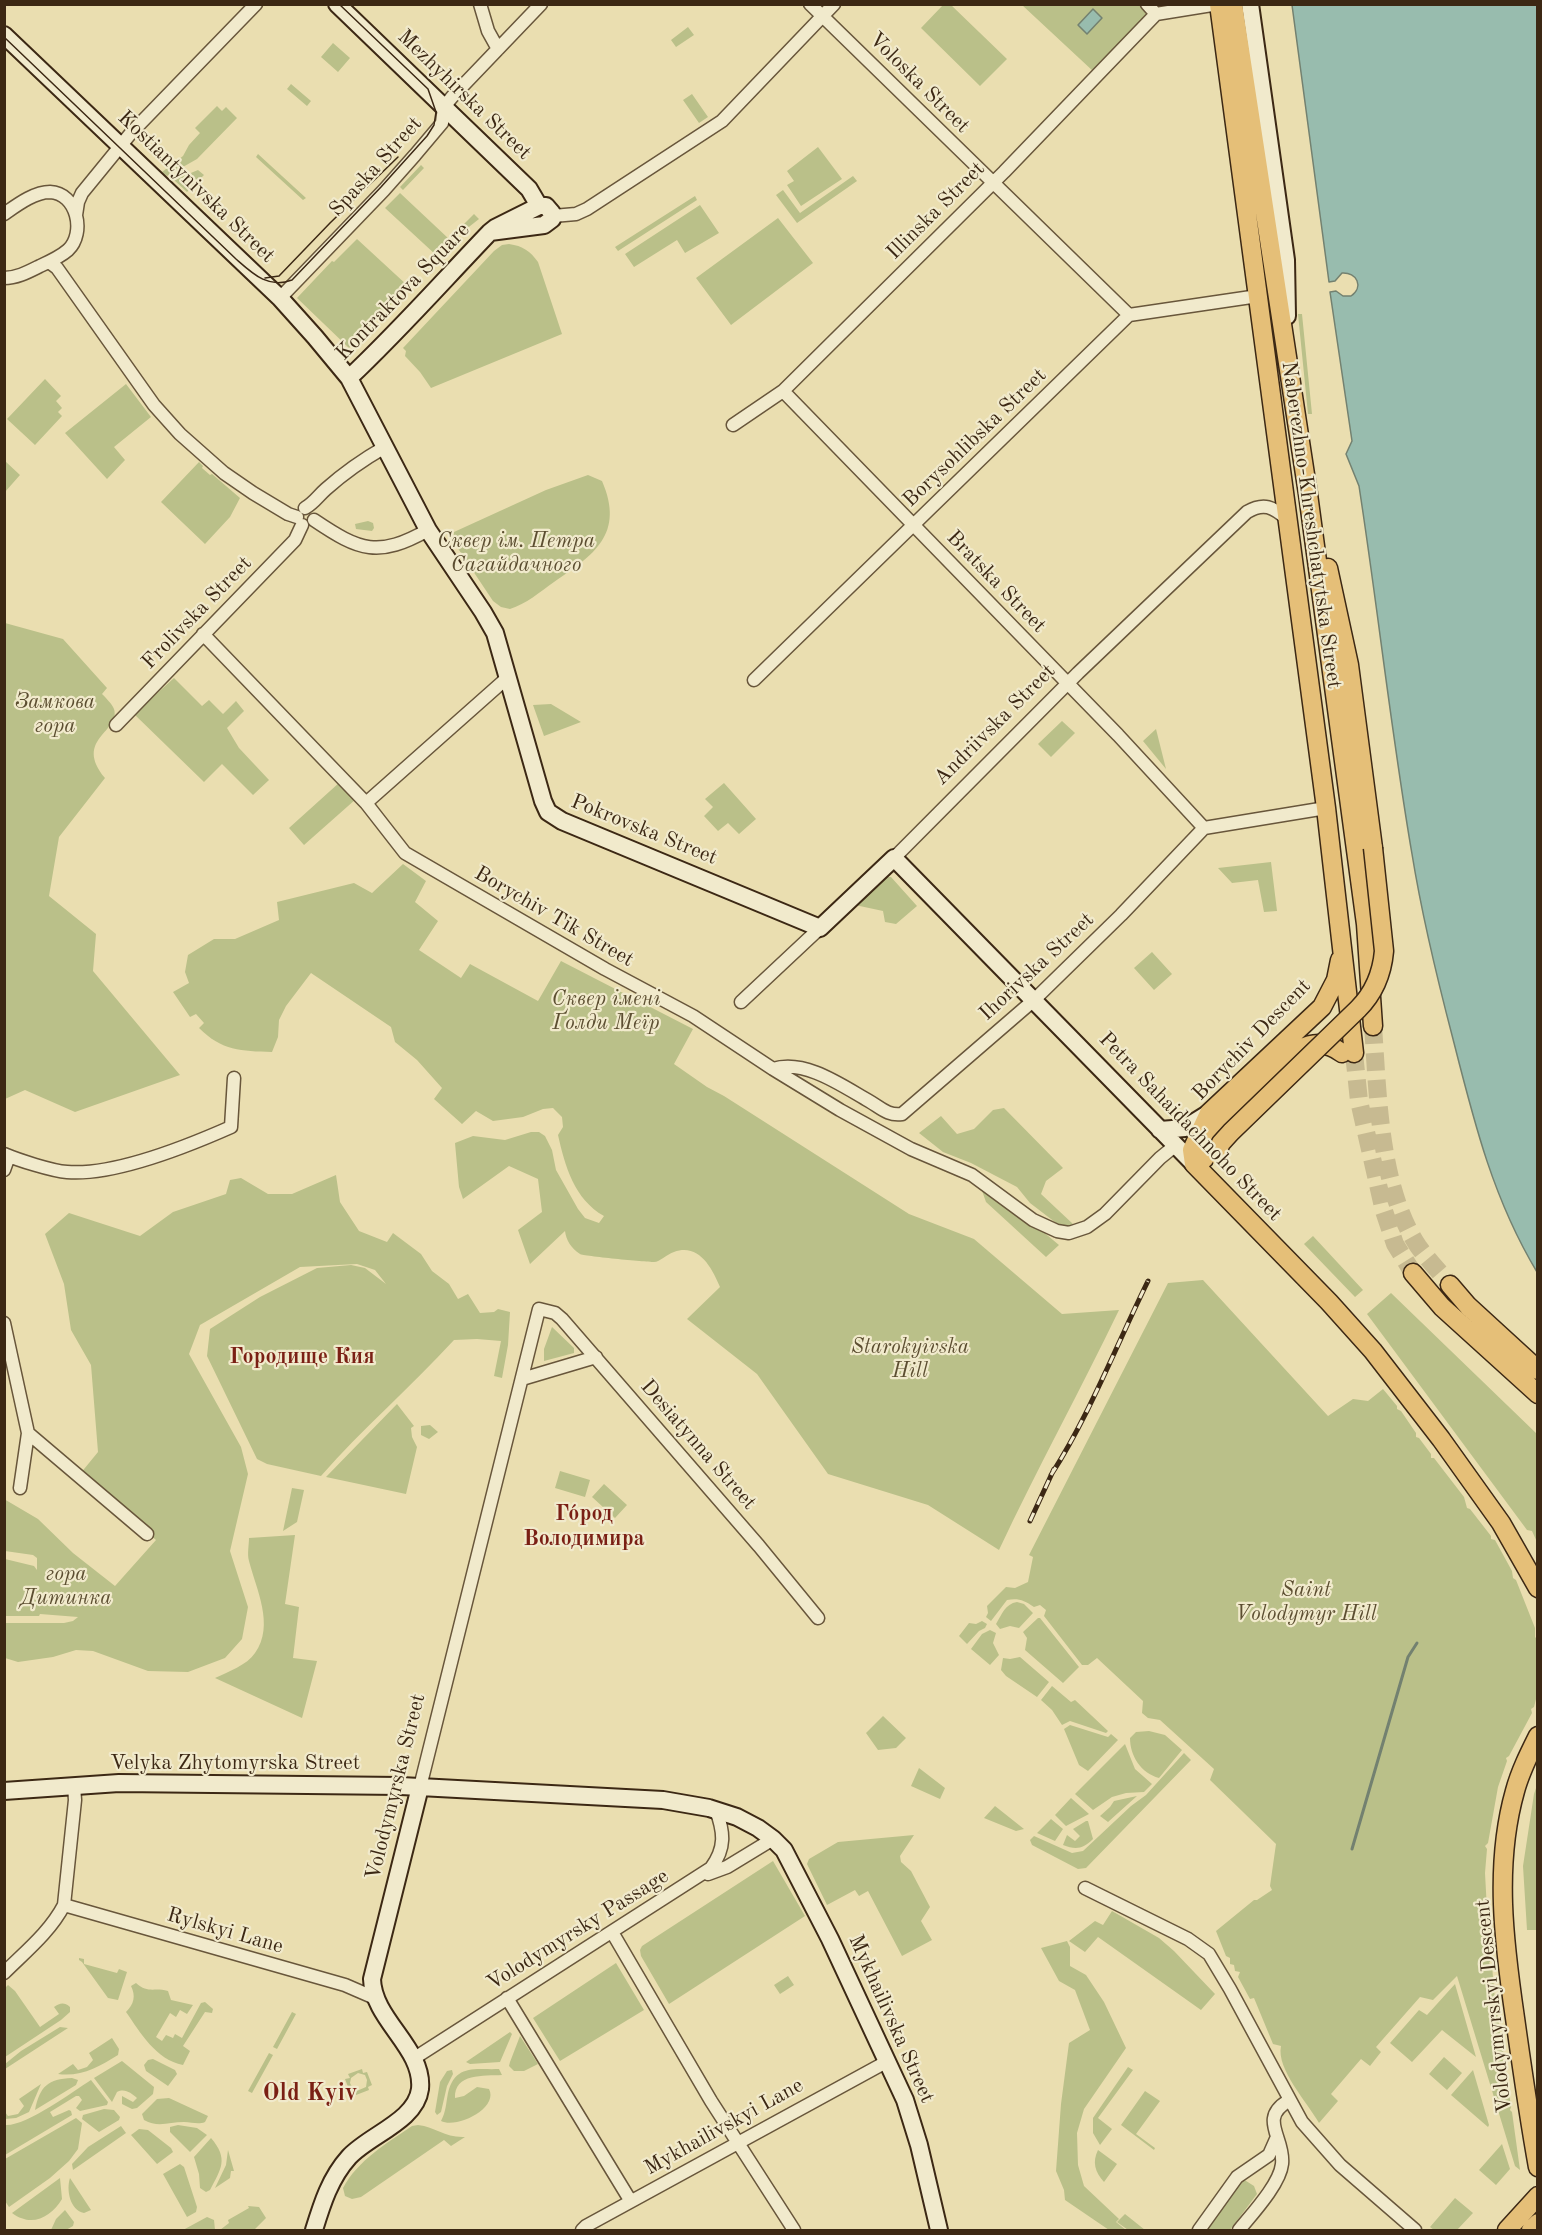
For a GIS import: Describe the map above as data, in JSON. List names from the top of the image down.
{
  "streets": {
    "main road": [
      "Naberezhno-Khreshchatytska Street",
      "Borychiv Descent",
      "Petra Sahaidachnoho Street",
      "Volodymyrskyi Descent"
    ],
    "street": [
      "Voloska Street",
      "Mezhyhirska Street",
      "Spaska Street",
      "Kostiantynivska Street",
      "Illinska Street",
      "Kontraktova Square",
      "Borysohlibska Street",
      "Bratska Street",
      "Frolivska Street",
      "Andriivska Street",
      "Pokrovska Street",
      "Borychiv Tik Street",
      "Ihorivska Street",
      "Desiatynna Street",
      "Velyka Zhytomyrska Street",
      "Volodymyrska Street",
      "Volodymyrsky Passage",
      "Rylskyi Lane",
      "Mykhailivska Street",
      "Mykhailivskyi Lane"
    ]
  },
  "crossings": [
    ["Voloska Street", "Illinska Street"],
    ["Voloska Street", "Borysohlibska Street"],
    ["Mezhyhirska Street", "Spaska Street"],
    ["Mezhyhirska Street", "Kontraktova Square"],
    ["Spaska Street", "Kostiantynivska Street"],
    ["Kostiantynivska Street", "Kontraktova Square"],
    ["Illinska Street", "Bratska Street"],
    ["Kontraktova Square", "Pokrovska Street"],
    ["Borysohlibska Street", "Bratska Street"],
    ["Naberezhno-Khreshchatytska Street", "Andriivska Street"],
    ["Naberezhno-Khreshchatytska Street", "Borychiv Descent"],
    ["Naberezhno-Khreshchatytska Street", "Petra Sahaidachnoho Street"],
    ["Bratska Street", "Andriivska Street"],
    ["Bratska Street", "Ihorivska Street"],
    ["Frolivska Street", "Borychiv Tik Street"],
    ["Andriivska Street", "Pokrovska Street"],
    ["Andriivska Street", "Petra Sahaidachnoho Street"],
    ["Borychiv Tik Street", "Ihorivska Street"],
    ["Borychiv Tik Street", "Petra Sahaidachnoho Street"],
    ["Ihorivska Street", "Petra Sahaidachnoho Street"],
    ["Borychiv Descent", "Petra Sahaidachnoho Street"],
    ["Desiatynna Street", "Volodymyrska Street"],
    ["Velyka Zhytomyrska Street", "Volodymyrska Street"],
    ["Velyka Zhytomyrska Street", "Volodymyrsky Passage"],
    ["Velyka Zhytomyrska Street", "Mykhailivska Street"],
    ["Volodymyrska Street", "Volodymyrsky Passage"],
    ["Volodymyrska Street", "Rylskyi Lane"],
    ["Mykhailivska Street", "Mykhailivskyi Lane"]
  ],
  "districts": ["Городище Кия", "Го́род Володимира", "Old Kyiv"],
  "parks": [
    "Сквер ім. Петра Сагайдачного",
    "Замкова гора",
    "Сквер імені Ґолди Меїр",
    "Starokyivska Hill",
    "гора Дитинка",
    "Saint Volodymyr Hill"
  ]
}
